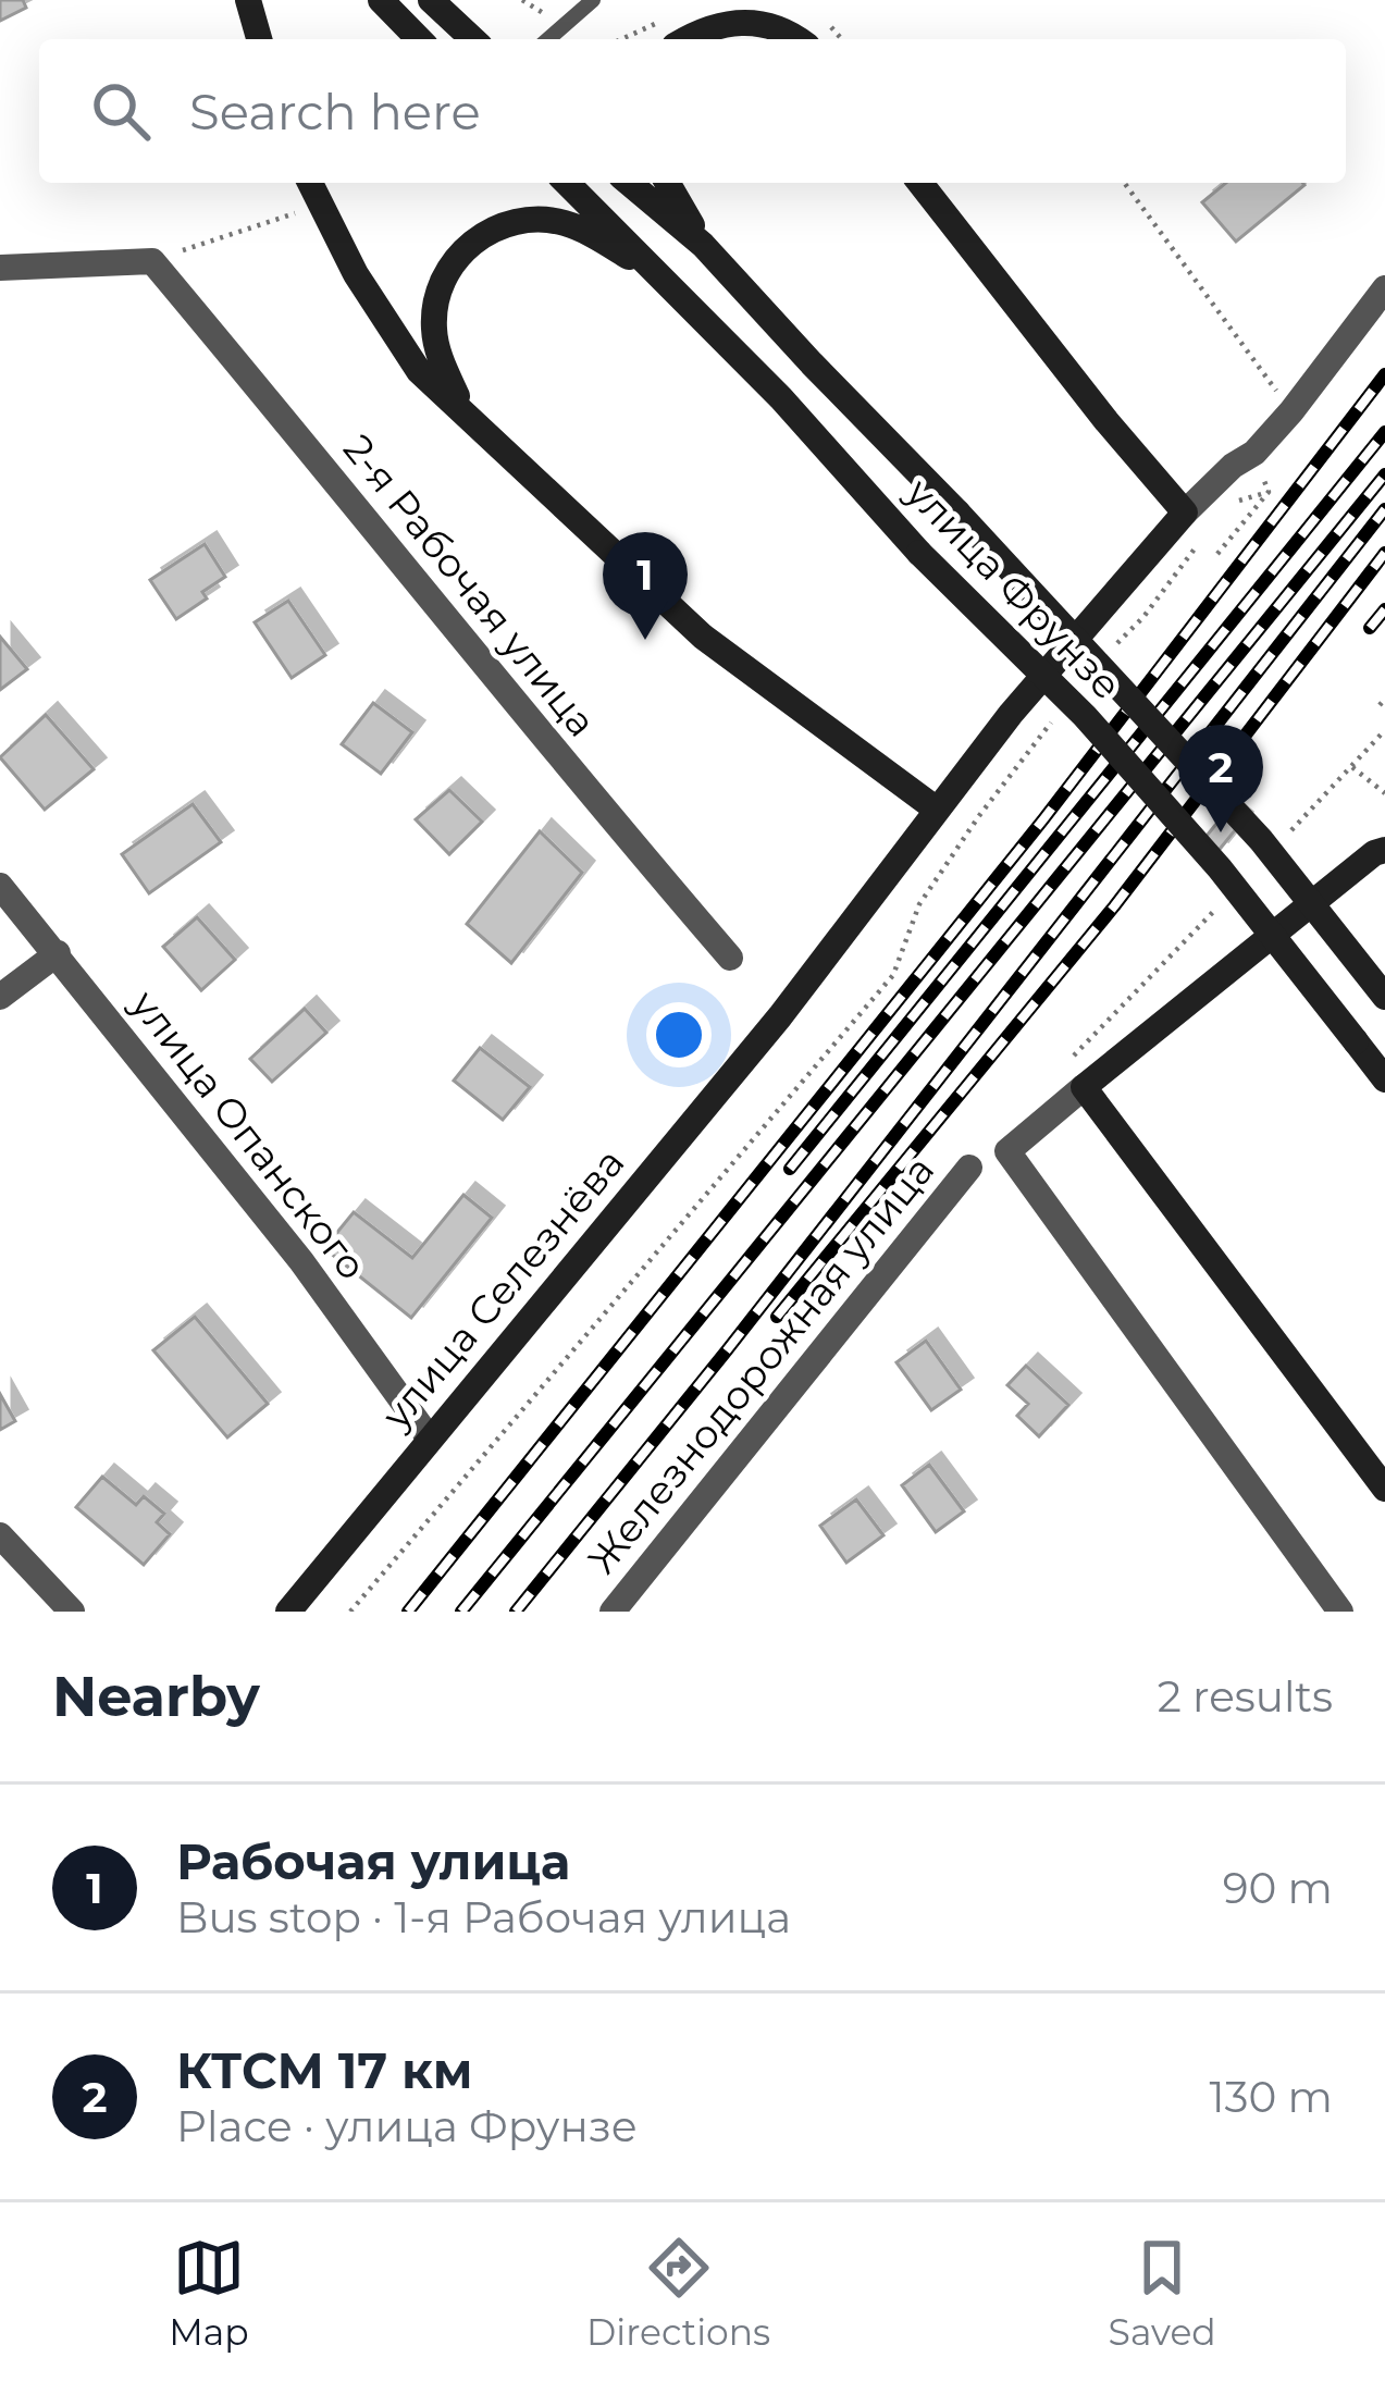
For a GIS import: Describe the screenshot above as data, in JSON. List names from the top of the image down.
{
  "streets": {
    "main road": ["улица Фрунзе", "улица Селезнёва"],
    "street": ["2-я Рабочая улица", "улица Опанского", "Железнодорожная улица"]
  },
  "crossings": [
    ["улица Опанского", "улица Селезнёва"]
  ],
  "page": {
    "search": "Search here",
    "pins": ["1", "2"],
    "heading": ["Nearby", "2 results"],
    "list": [
      {
        "mark": "1",
        "name": "Рабочая улица",
        "note": "Bus stop · 1-я Рабочая улица",
        "value": "90 m"
      },
      {
        "mark": "2",
        "name": "КТСМ 17 км",
        "note": "Place · улица Фрунзе",
        "value": "130 m"
      }
    ],
    "nav": ["Map", "Directions", "Saved"]
  }
}
